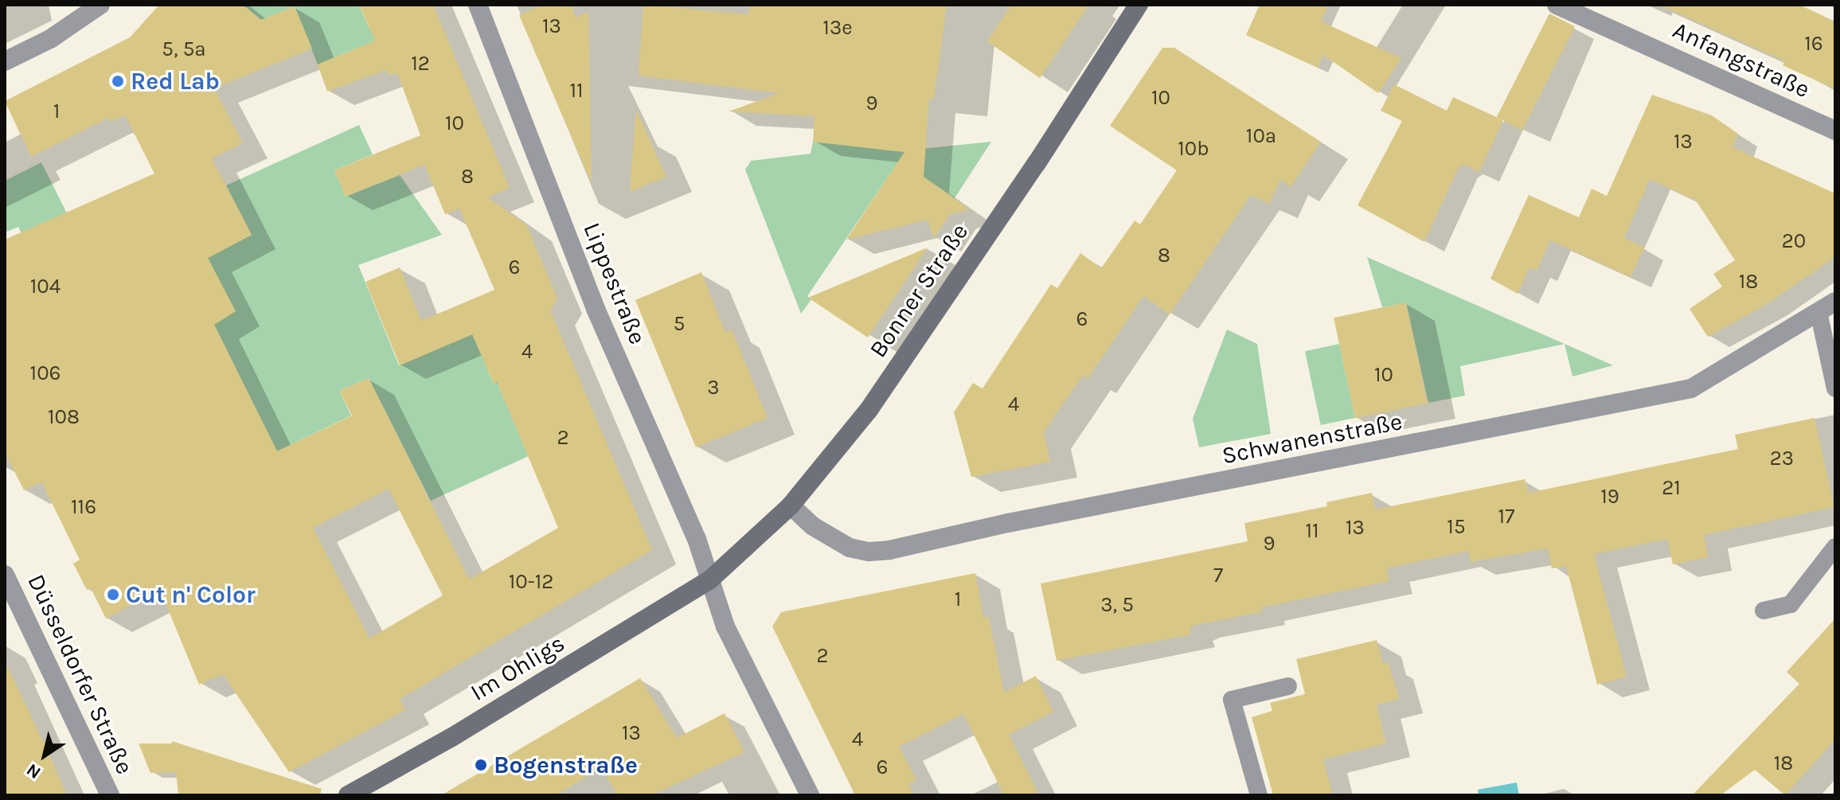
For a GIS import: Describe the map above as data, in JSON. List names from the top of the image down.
{
  "streets": {
    "main road": ["Bonner Straße", "Im Ohligs"],
    "street": [
      "Anfangstraße",
      "Lippestraße",
      "Schwanenstraße",
      "Düsseldorfer Straße"
    ]
  },
  "crossings": [
    ["Lippestraße", "Bonner Straße"],
    ["Lippestraße", "Im Ohligs"],
    ["Bonner Straße", "Schwanenstraße"],
    ["Bonner Straße", "Im Ohligs"]
  ],
  "places": ["Red Lab", "Cut n' Color", "Bogenstraße"],
  "house_numbers": [
    "13",
    "13e",
    "16",
    "5, 5a",
    "12",
    "11",
    "10",
    "9",
    "1",
    "10",
    "10a",
    "13",
    "10b",
    "8",
    "20",
    "8",
    "6",
    "18",
    "104",
    "6",
    "5",
    "4",
    "106",
    "10",
    "3",
    "4",
    "108",
    "2",
    "23",
    "21",
    "19",
    "116",
    "17",
    "15",
    "13",
    "11",
    "9",
    "7",
    "10-12",
    "1",
    "3, 5",
    "2",
    "13",
    "4",
    "18",
    "6"
  ],
  "north": "bottom left"
}
